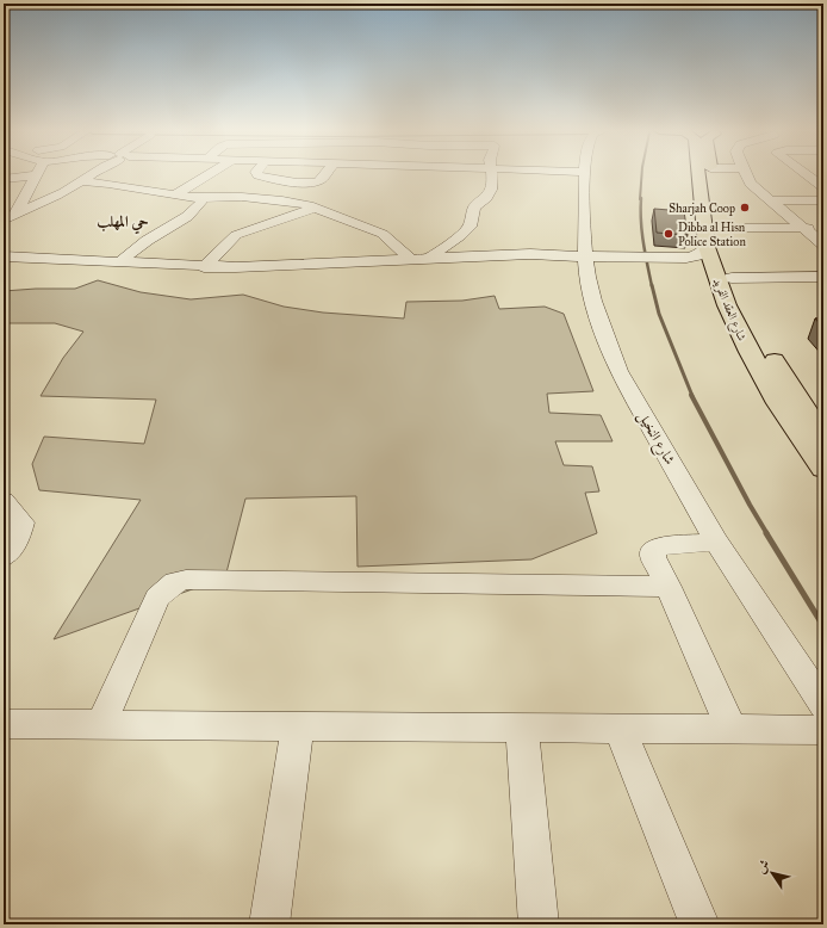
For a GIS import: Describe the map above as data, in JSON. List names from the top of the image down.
{
  "streets": {
    "main road": ["شارع العقد الفريد"],
    "street": ["شارع النخيل"]
  },
  "districts": ["حي المهلب"],
  "places": ["Sharjah Coop", "Dibba al Hisn Police Station"],
  "north": "top left"
}
